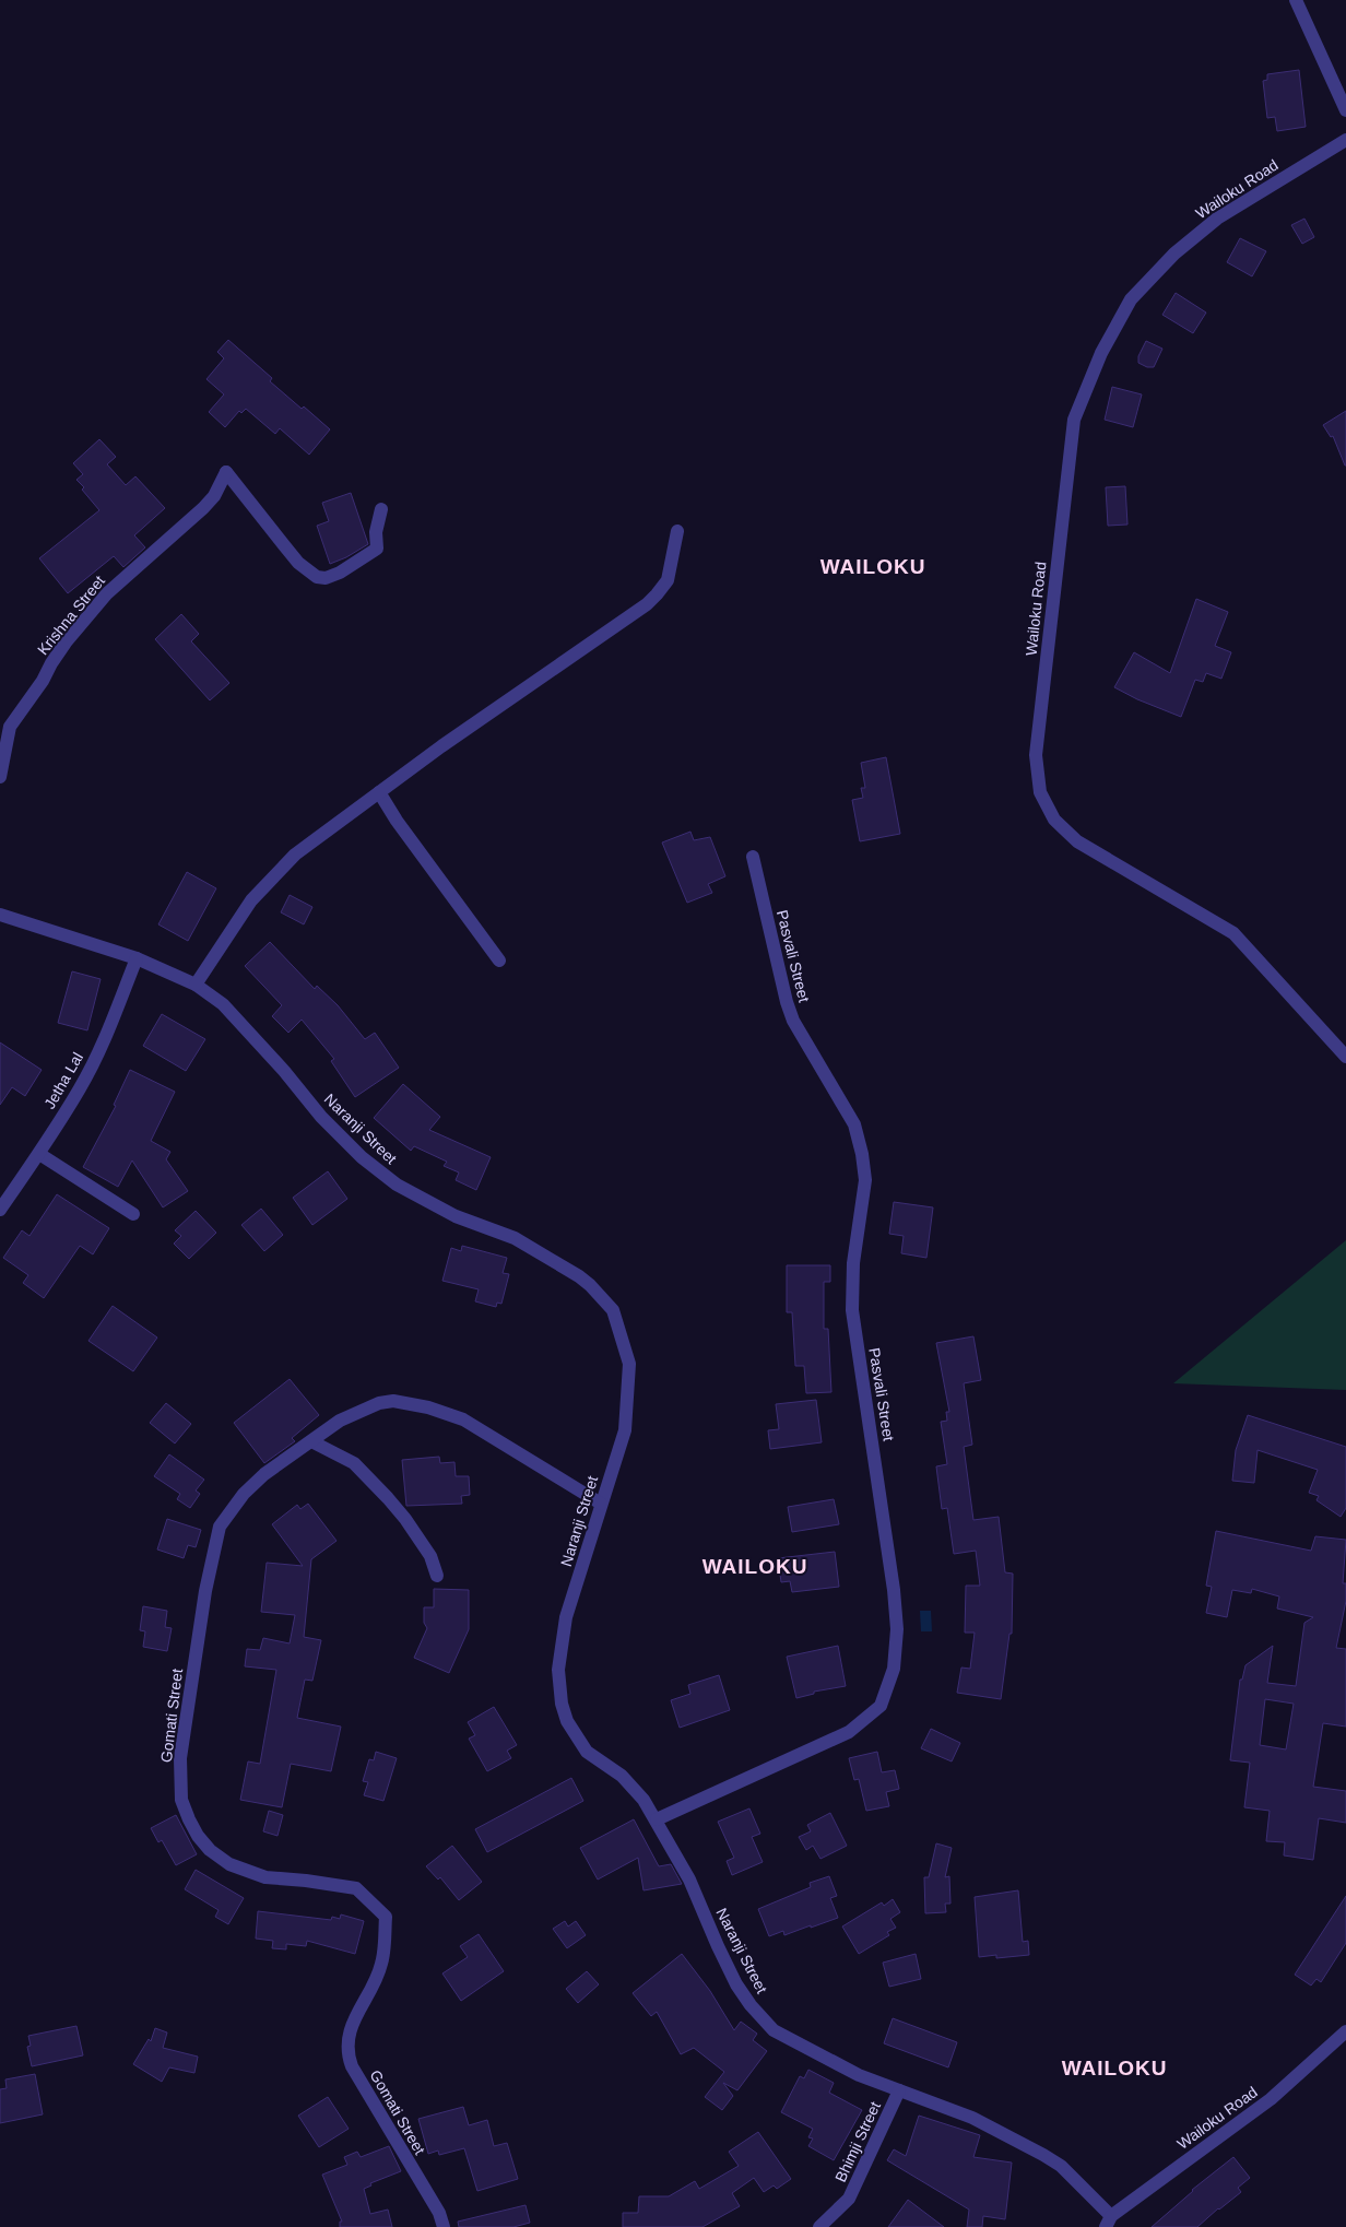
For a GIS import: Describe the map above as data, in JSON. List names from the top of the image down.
{
  "streets": {
    "street": [
      "Wailoku Road",
      "Krishna Street",
      "Pasvali Street",
      "Jetha Lal",
      "Naranji Street",
      "Gomati Street",
      "Bhimji Street"
    ]
  },
  "crossings": [
    ["Wailoku Road", "Naranji Street"],
    ["Pasvali Street", "Naranji Street"],
    ["Jetha Lal", "Naranji Street"],
    ["Naranji Street", "Gomati Street"],
    ["Naranji Street", "Bhimji Street"]
  ],
  "districts": ["WAILOKU", "WAILOKU", "WAILOKU"]
}
